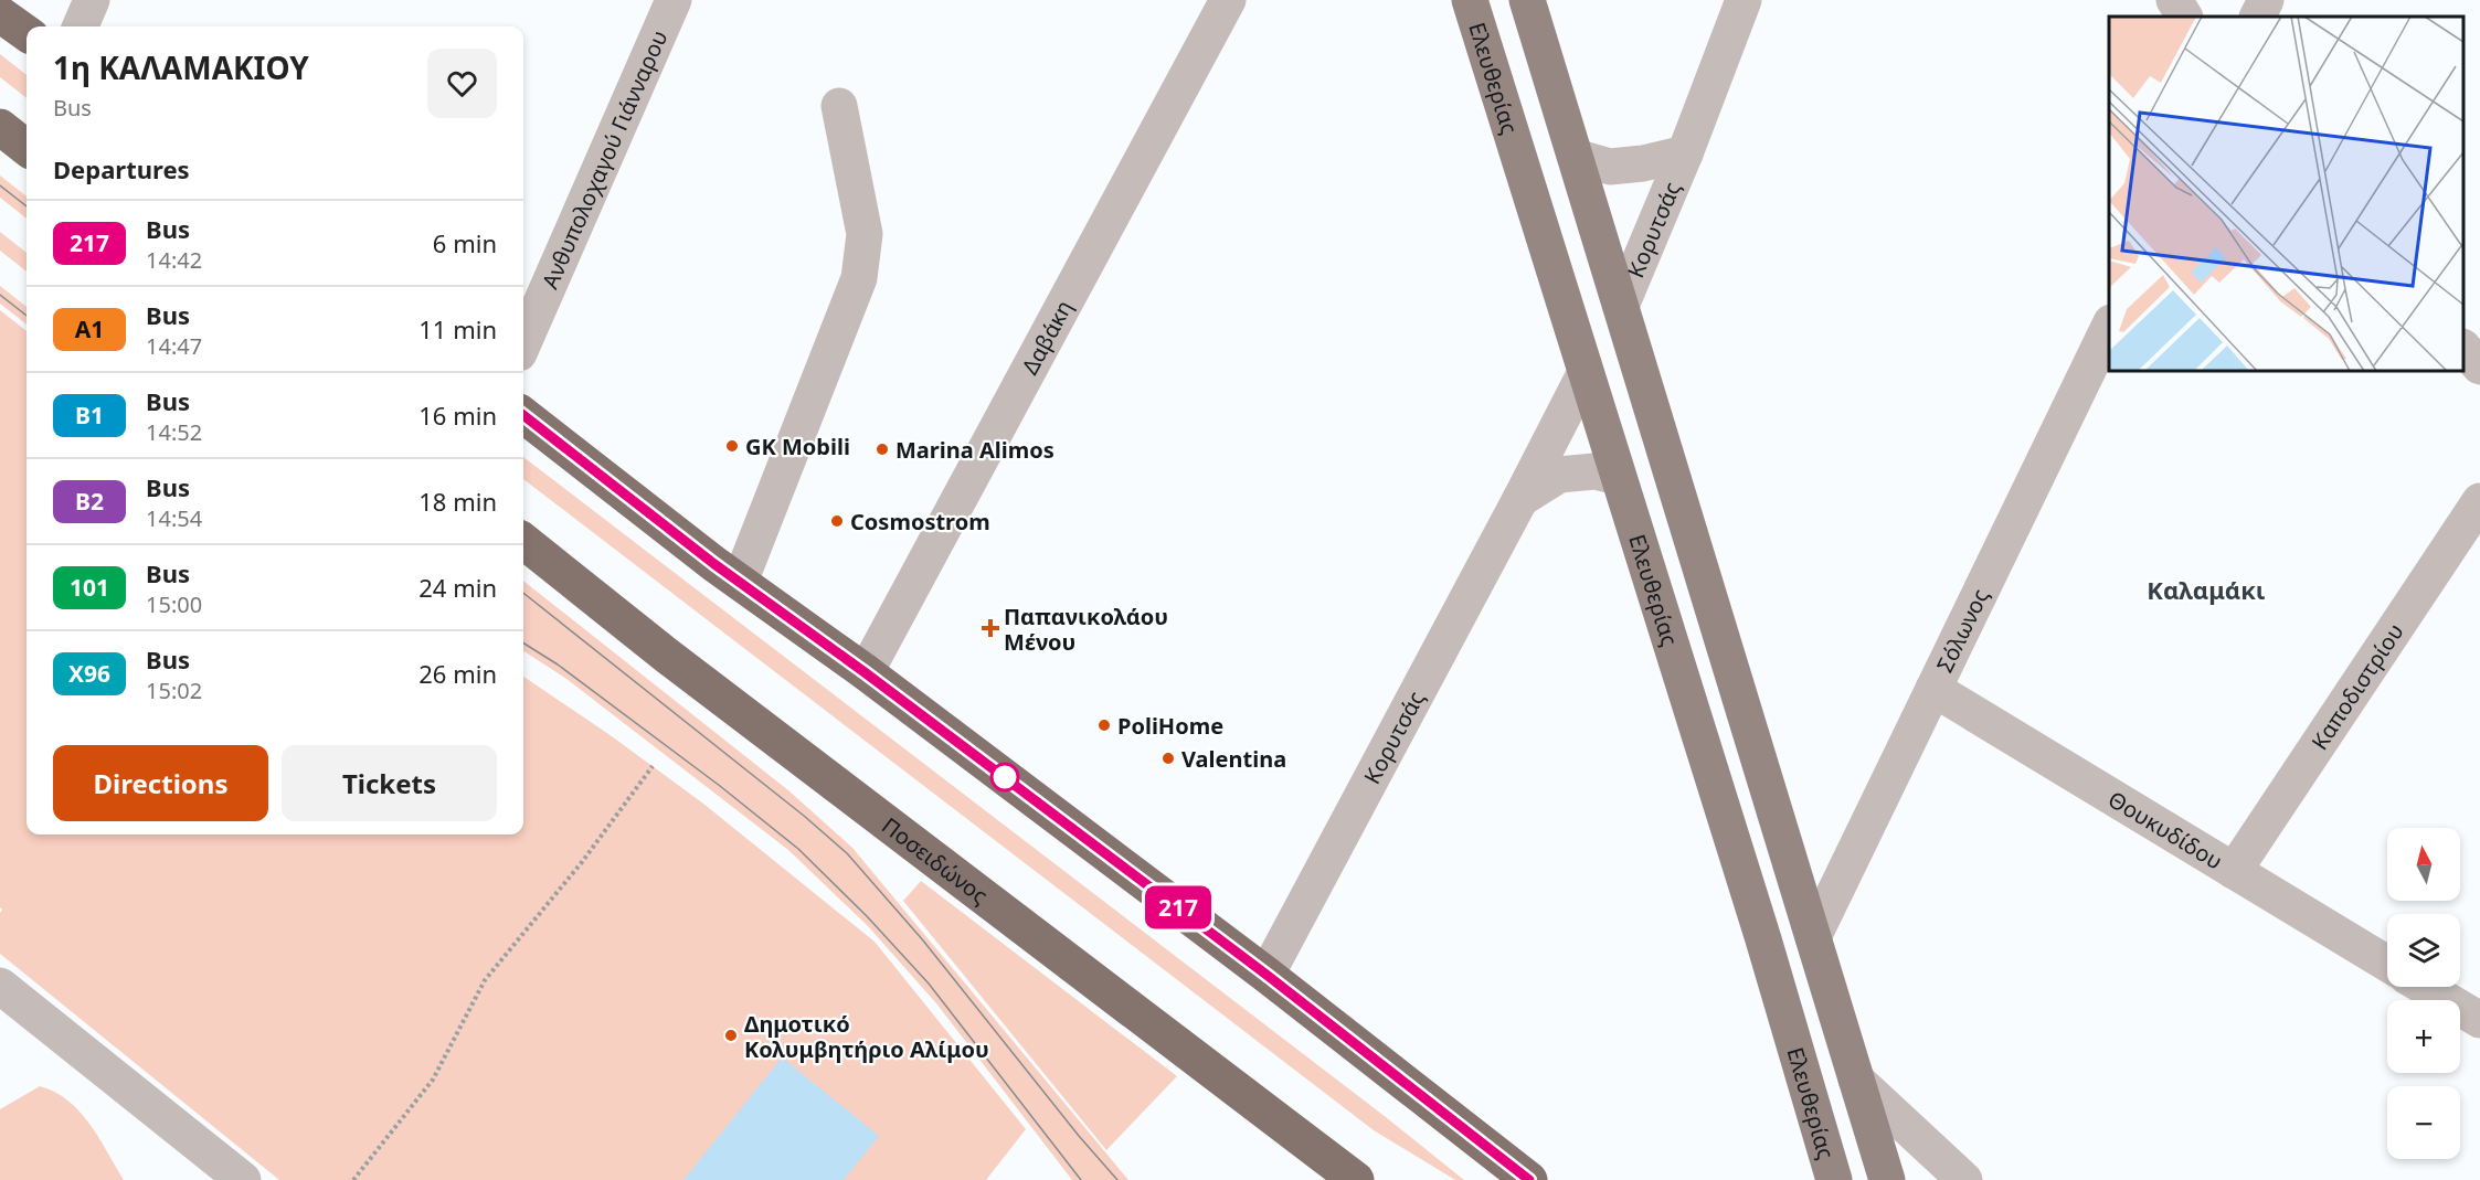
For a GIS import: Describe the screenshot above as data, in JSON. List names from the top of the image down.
{
  "streets": {
    "highway": ["Ποσειδώνος"],
    "main road": ["Ελευθερίας"],
    "street": [
      "Ανθυπολοχαγού Γιάνναρου",
      "Κορυτσάς",
      "Δαβάκη",
      "Σόλωνος",
      "Καποδιστρίου",
      "Θουκυδίδου"
    ]
  },
  "crossings": [
    ["Ελευθερίας", "Κορυτσάς"],
    ["Σόλωνος", "Θουκυδίδου"],
    ["Καποδιστρίου", "Θουκυδίδου"]
  ],
  "districts": ["Καλαμάκι"],
  "places": {
    "other": [
      "GK Mobili",
      "Marina Alimos",
      "Cosmostrom",
      "PoliHome",
      "Valentina",
      "Δημοτικό Κολυμβητήριο Αλίμου"
    ],
    "health": ["Παπανικολάου Μένου"]
  },
  "lines": ["bus line 217"],
  "north": "top",
  "page": {
    "on_map": "217",
    "heading": [
      ["1η ΚΑΛΑΜΑΚΙΟΥ", "Bus"],
      "Departures"
    ],
    "list": [
      {
        "mark": "217",
        "name": "Bus",
        "note": "14:42",
        "value": "6 min"
      },
      {
        "mark": "Α1",
        "name": "Bus",
        "note": "14:47",
        "value": "11 min"
      },
      {
        "mark": "Β1",
        "name": "Bus",
        "note": "14:52",
        "value": "16 min"
      },
      {
        "mark": "Β2",
        "name": "Bus",
        "note": "14:54",
        "value": "18 min"
      },
      {
        "mark": "101",
        "name": "Bus",
        "note": "15:00",
        "value": "24 min"
      },
      {
        "mark": "Χ96",
        "name": "Bus",
        "note": "15:02",
        "value": "26 min"
      }
    ],
    "buttons": ["Directions", "Tickets"],
    "map_buttons": ["+", "−"]
  }
}
